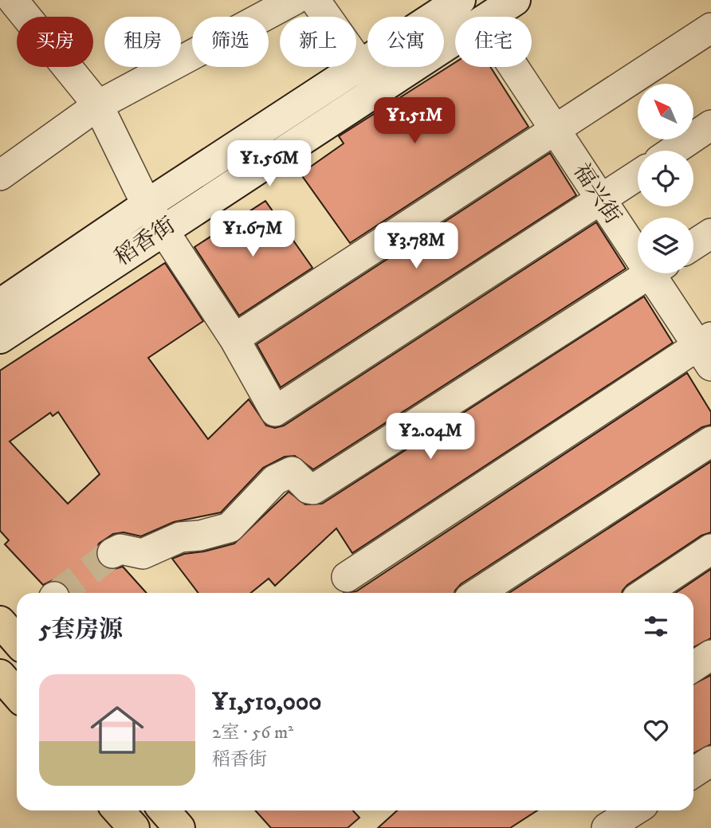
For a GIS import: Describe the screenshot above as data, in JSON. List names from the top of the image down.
{
  "streets": {
    "street": ["福兴街", "稻香街"]
  },
  "north": "top left",
  "page": {
    "chip": [
      "买房",
      "租房",
      "筛选",
      "新上",
      "公寓",
      "住宅"
    ],
    "price": [
      "¥1.51M",
      "¥1.56M",
      "¥1.67M",
      "¥3.78M",
      "¥2.04M"
    ],
    "heading": "5套房源",
    "list": [
      {
        "name": "¥1,510,000",
        "note": "2室 · 56 m² · 稻香街"
      }
    ]
  }
}
